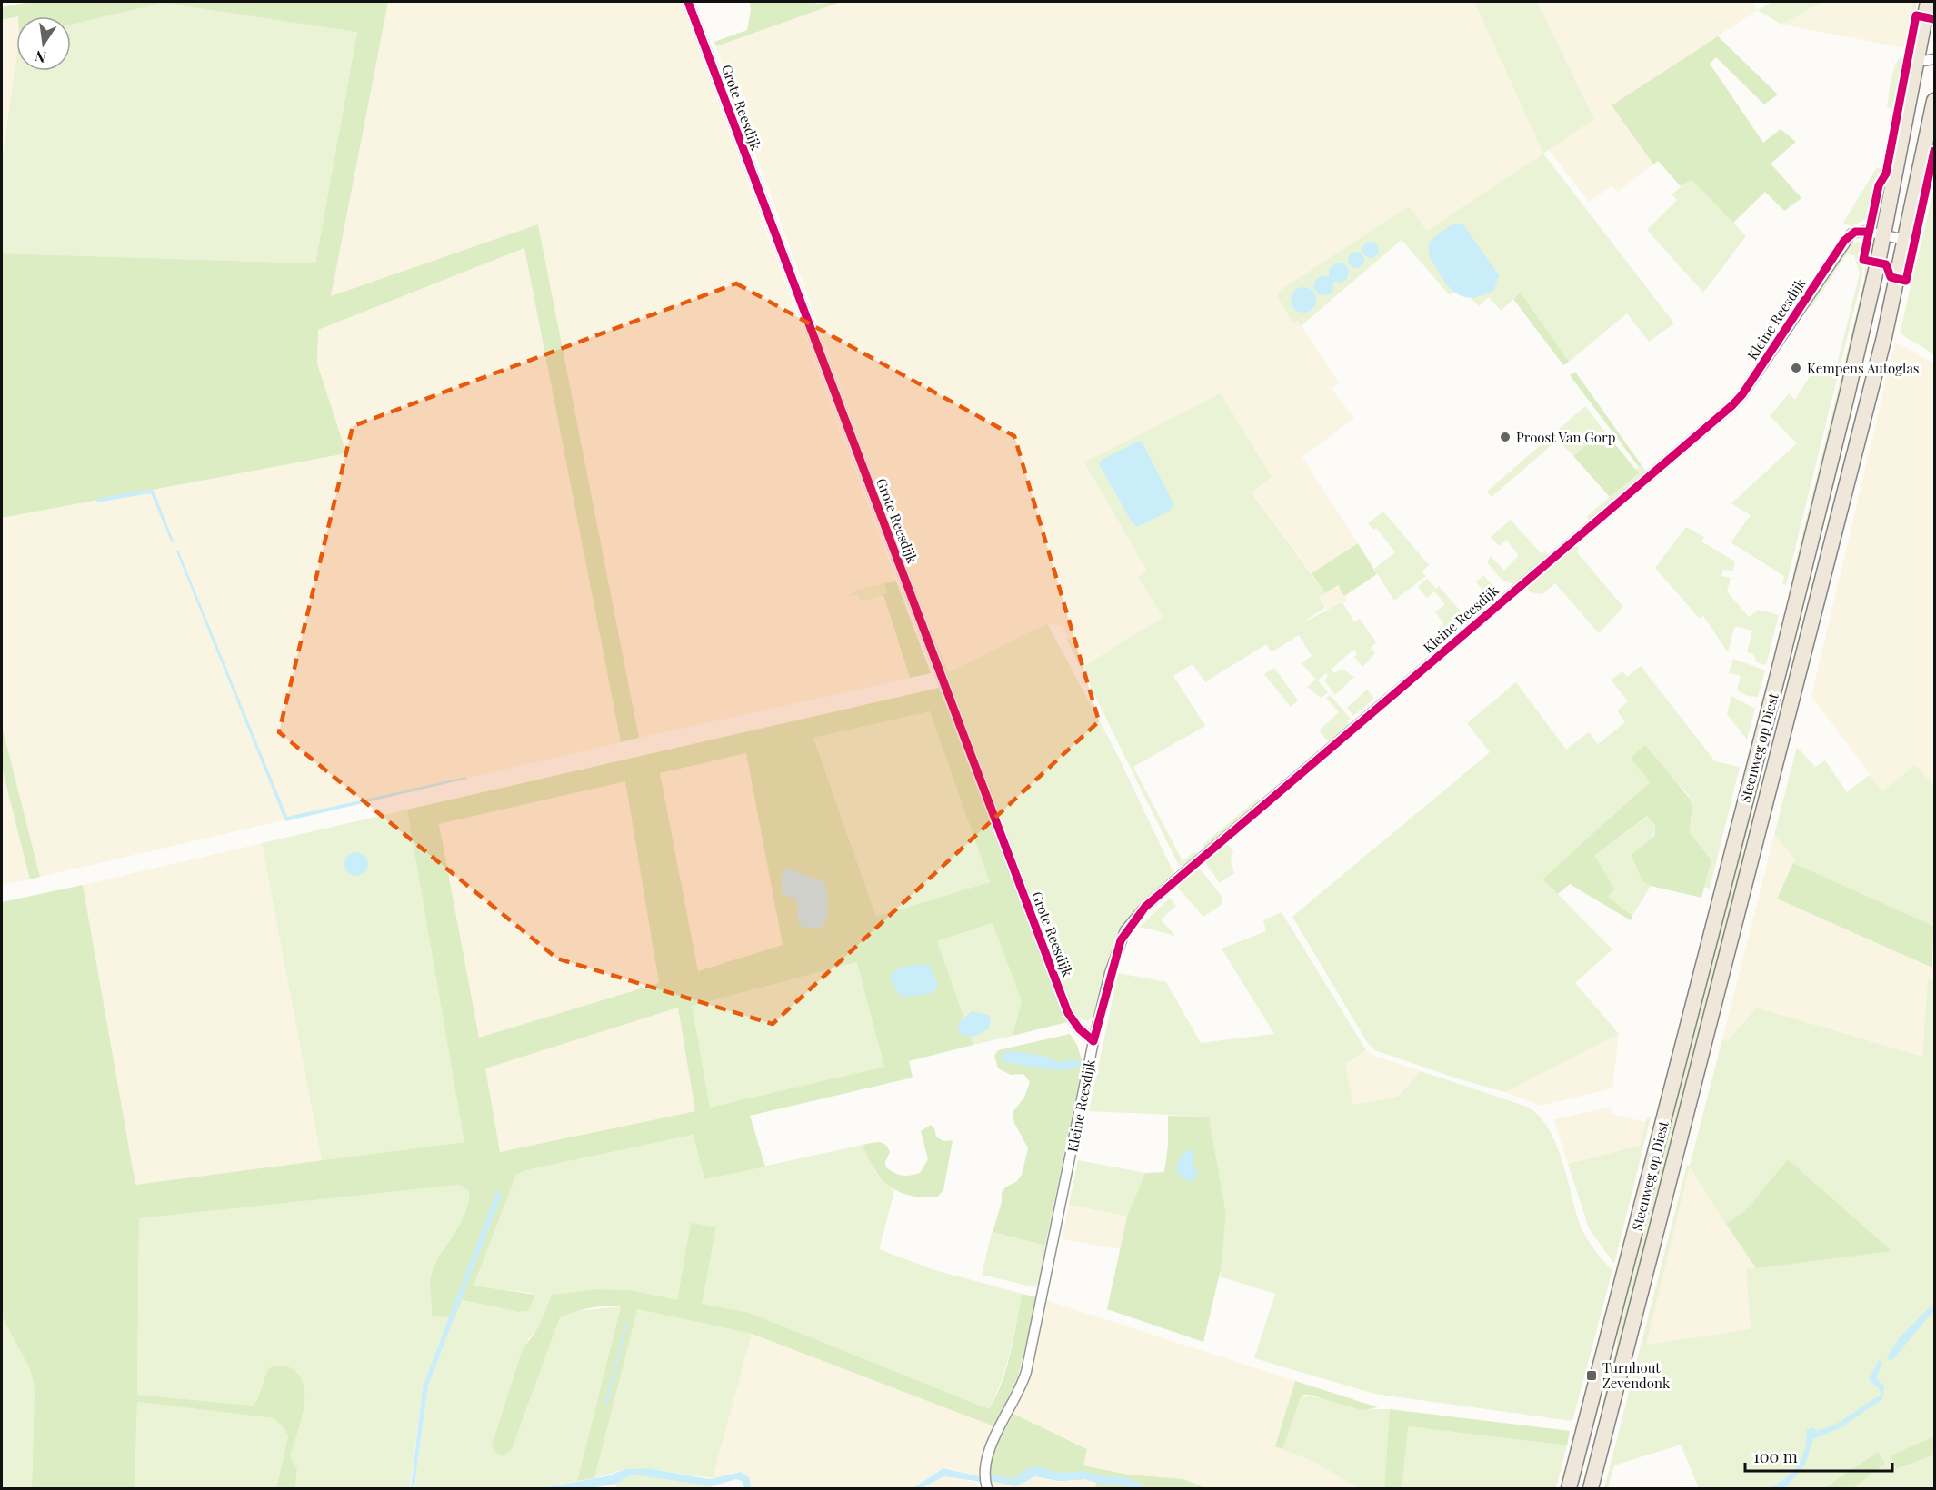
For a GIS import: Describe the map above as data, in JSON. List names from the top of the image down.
{
  "streets": {
    "main road": ["Steenweg op Diest"],
    "street": ["Grote Reesdijk", "Kleine Reesdijk"]
  },
  "crossings": [
    ["Grote Reesdijk", "Kleine Reesdijk"],
    ["Kleine Reesdijk", "Steenweg op Diest"]
  ],
  "places": {
    "other": ["Kempens Autoglas", "Proost Van Gorp"],
    "transit": ["Turnhout Zevendonk"]
  },
  "scale_bar": "100 m",
  "north": "bottom"
}
